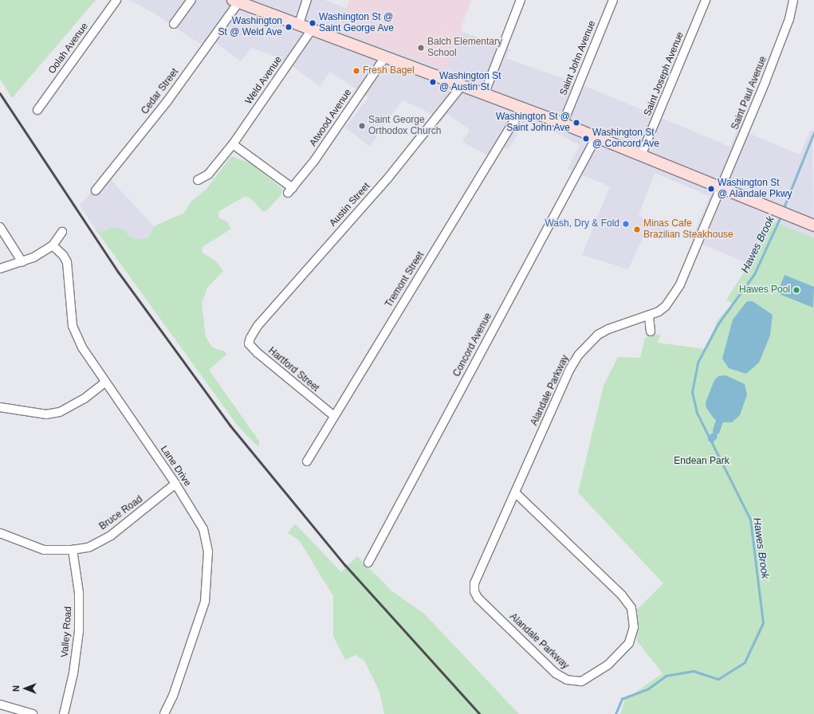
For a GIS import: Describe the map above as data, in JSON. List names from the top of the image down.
{
  "streets": {
    "street": [
      "Oolah Avenue",
      "Saint John Avenue",
      "Saint Joseph Avenue",
      "Weld Avenue",
      "Cedar Street",
      "Saint Paul Avenue",
      "Atwood Avenue",
      "Austin Street",
      "Tremont Street",
      "Concord Avenue",
      "Hartford Street",
      "Alandale Parkway",
      "Lane Drive",
      "Bruce Road",
      "Valley Road"
    ]
  },
  "crossings": [
    ["Weld Avenue", "Atwood Avenue"],
    ["Saint Paul Avenue", "Alandale Parkway"],
    ["Austin Street", "Hartford Street"],
    ["Tremont Street", "Hartford Street"],
    ["Lane Drive", "Bruce Road"],
    ["Bruce Road", "Valley Road"]
  ],
  "water": ["Hawes Brook"],
  "parks": ["Endean Park"],
  "places": [
    "Washington St @ Saint George Ave",
    "Washington St @ Weld Ave",
    "Balch Elementary School",
    "Fresh Bagel",
    "Washington St @ Austin St",
    "Washington St @ Saint John Ave",
    "Saint George Orthodox Church",
    "Washington St @ Concord Ave",
    "Washington St @ Alandale Pkwy",
    "Wash, Dry & Fold",
    "Minas Cafe Brazilian Steakhouse",
    "Hawes Pool"
  ],
  "north": "left"
}
